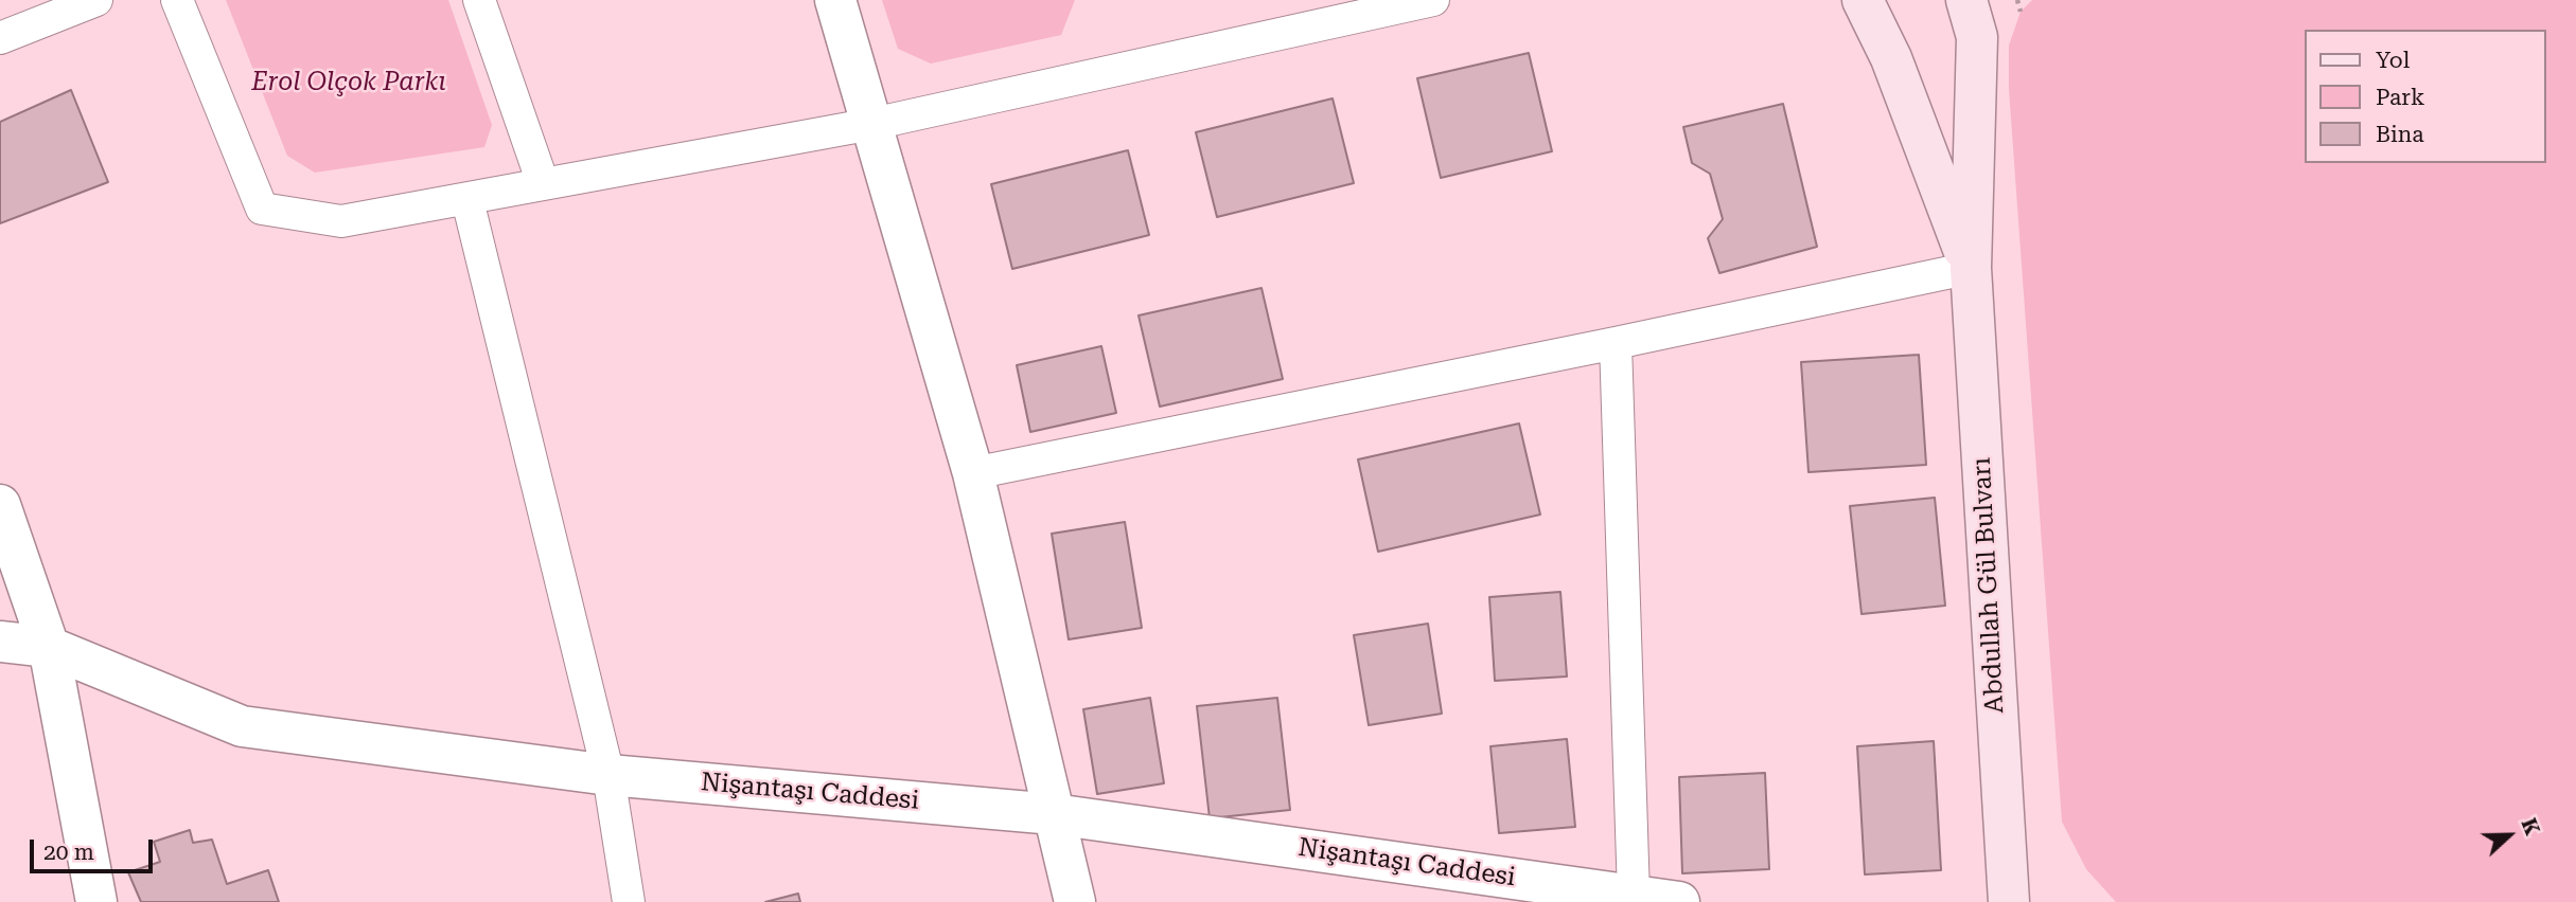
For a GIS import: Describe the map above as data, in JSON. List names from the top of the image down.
{
  "streets": {
    "main road": ["Abdullah Gül Bulvarı"],
    "street": ["Nişantaşı Caddesi"]
  },
  "parks": ["Erol Olçok Parkı"],
  "legend": ["Yol", "Park", "Bina"],
  "scale_bar": "20 m",
  "north": "right"
}
